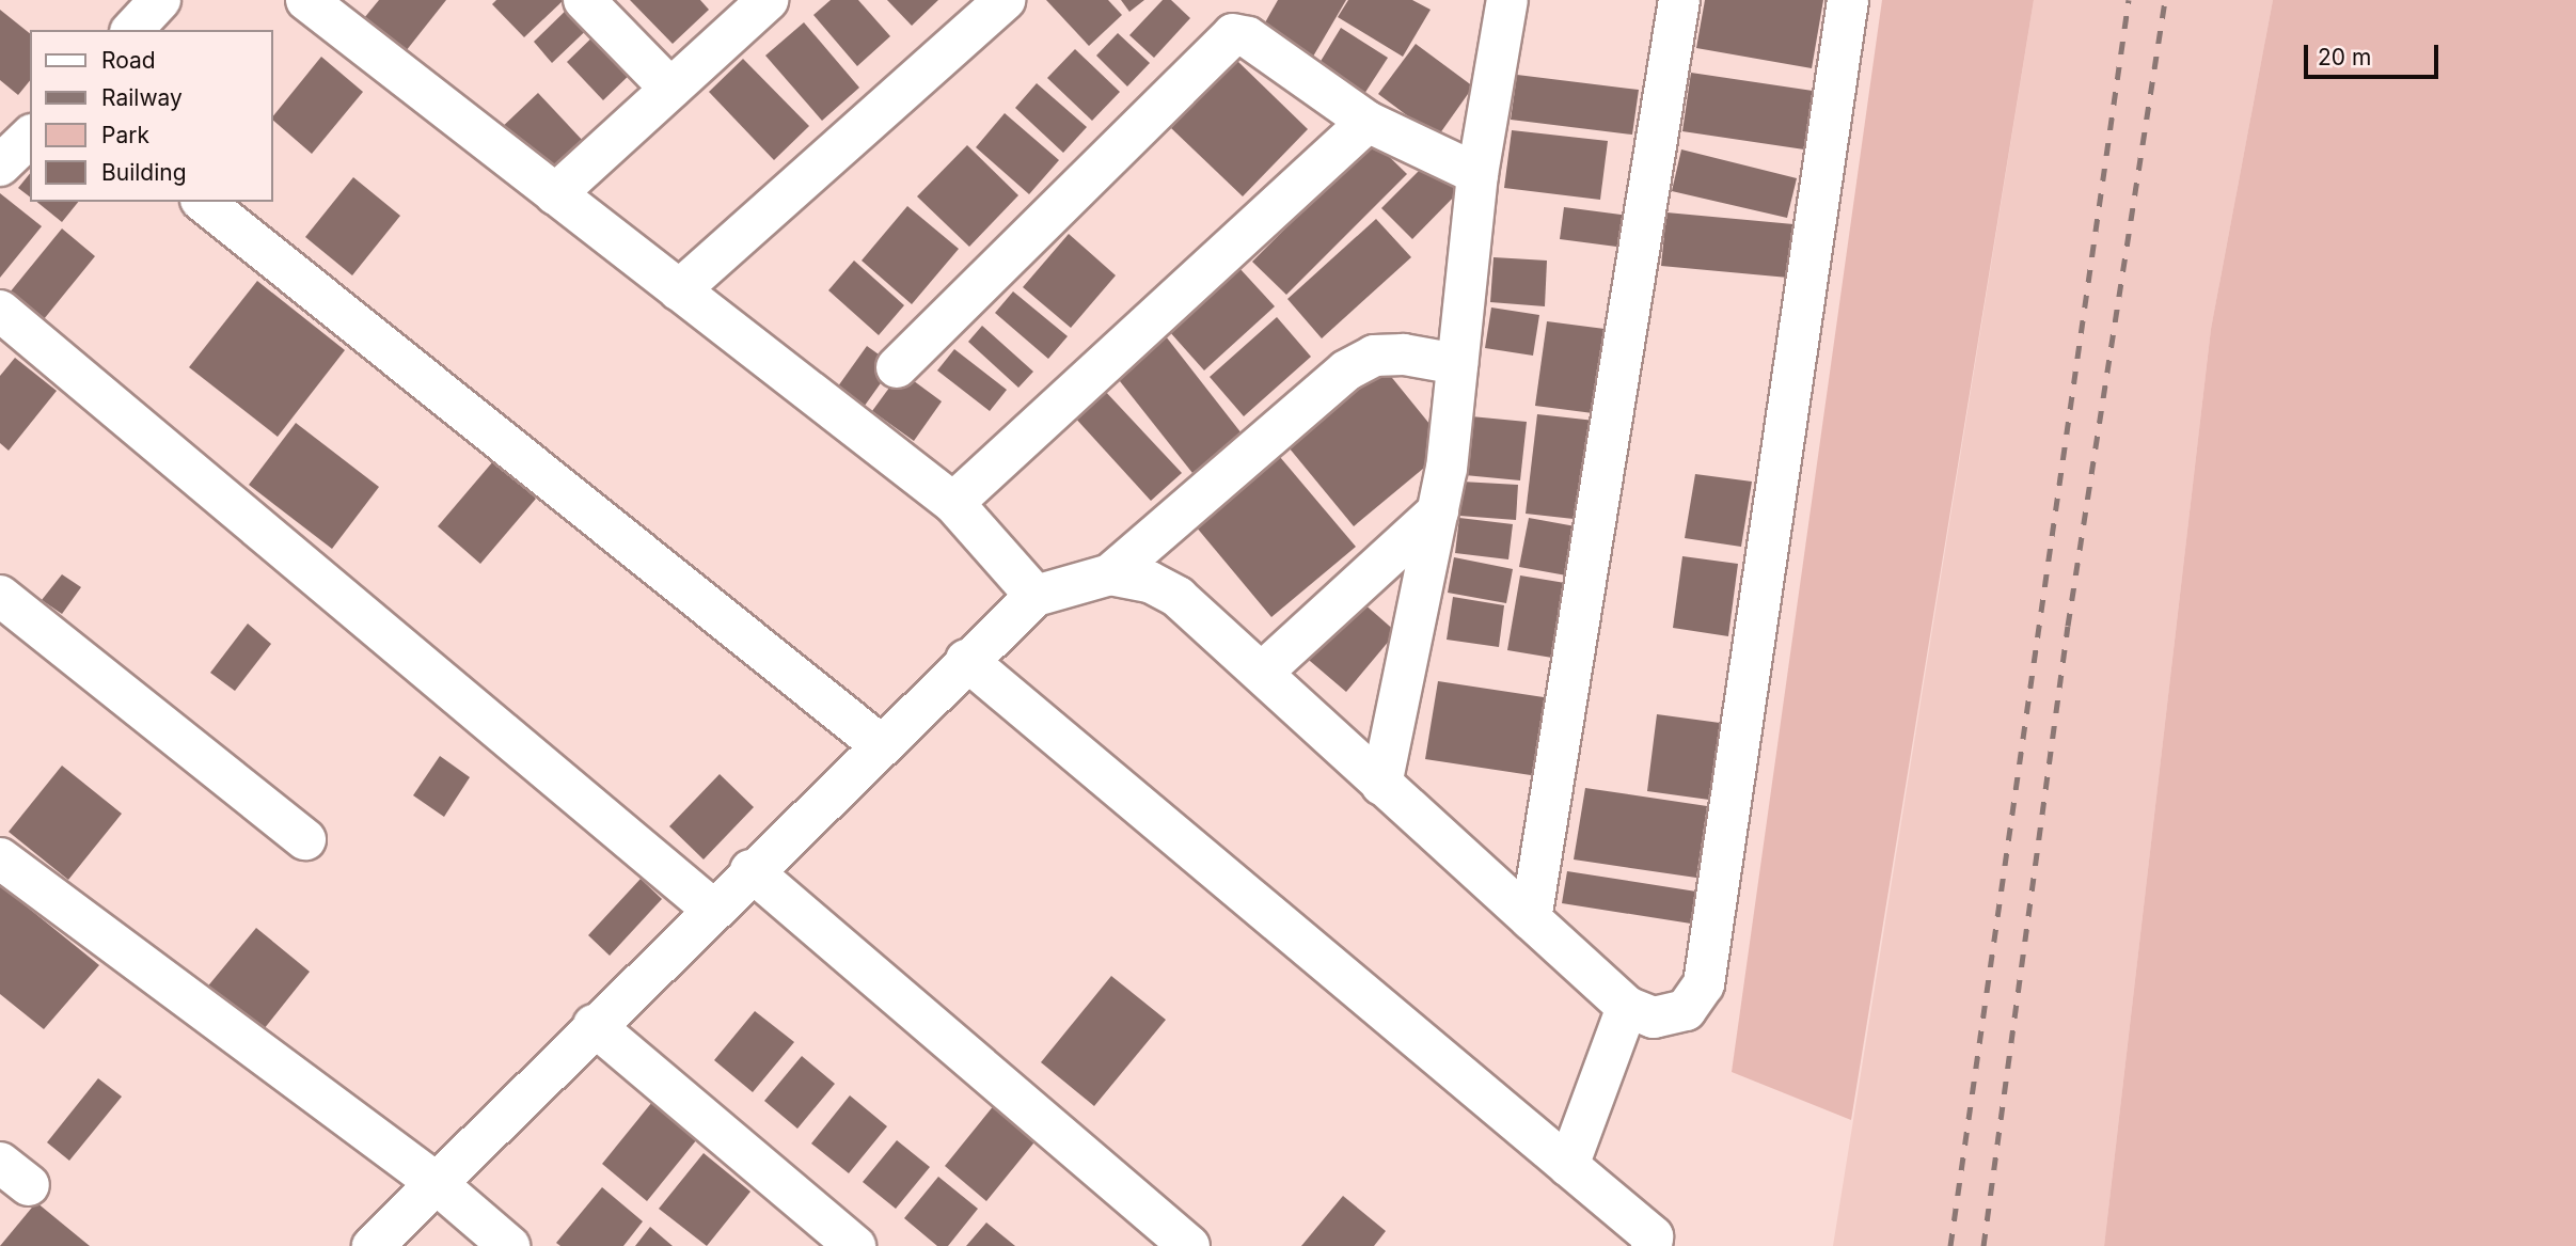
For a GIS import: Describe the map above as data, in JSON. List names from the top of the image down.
{
  "legend": [
    "Road",
    "Railway",
    "Park",
    "Building"
  ],
  "scale_bar": "20 m"
}
